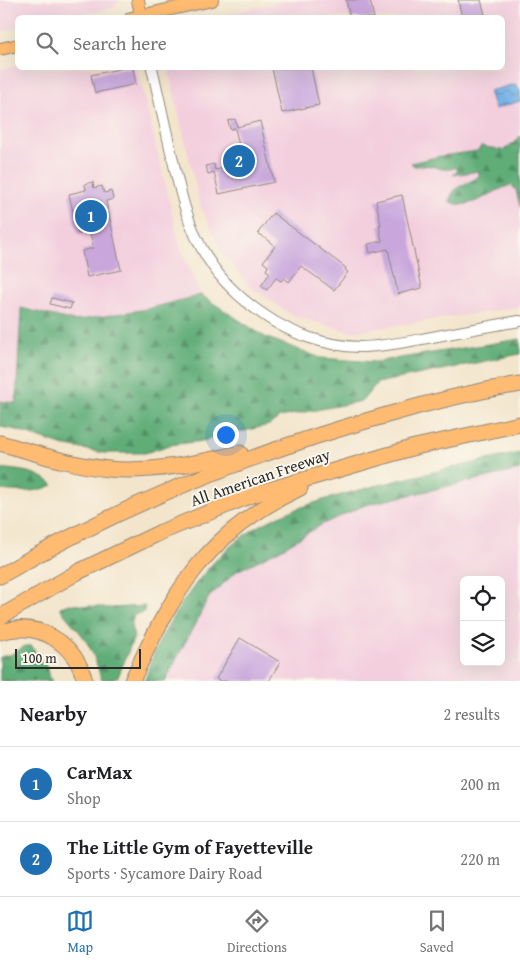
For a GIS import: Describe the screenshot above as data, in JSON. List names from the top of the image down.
{
  "streets": {
    "highway": ["All American Freeway"]
  },
  "scale_bar": "100 m",
  "page": {
    "search": "Search here",
    "pins": ["2", "1"],
    "scale": "100 m",
    "heading": ["Nearby", "2 results"],
    "list": [
      {
        "mark": "1",
        "name": "CarMax",
        "note": "Shop",
        "value": "200 m"
      },
      {
        "mark": "2",
        "name": "The Little Gym of Fayetteville",
        "note": "Sports · Sycamore Dairy Road",
        "value": "220 m"
      }
    ],
    "nav": ["Map", "Directions", "Saved"]
  }
}
